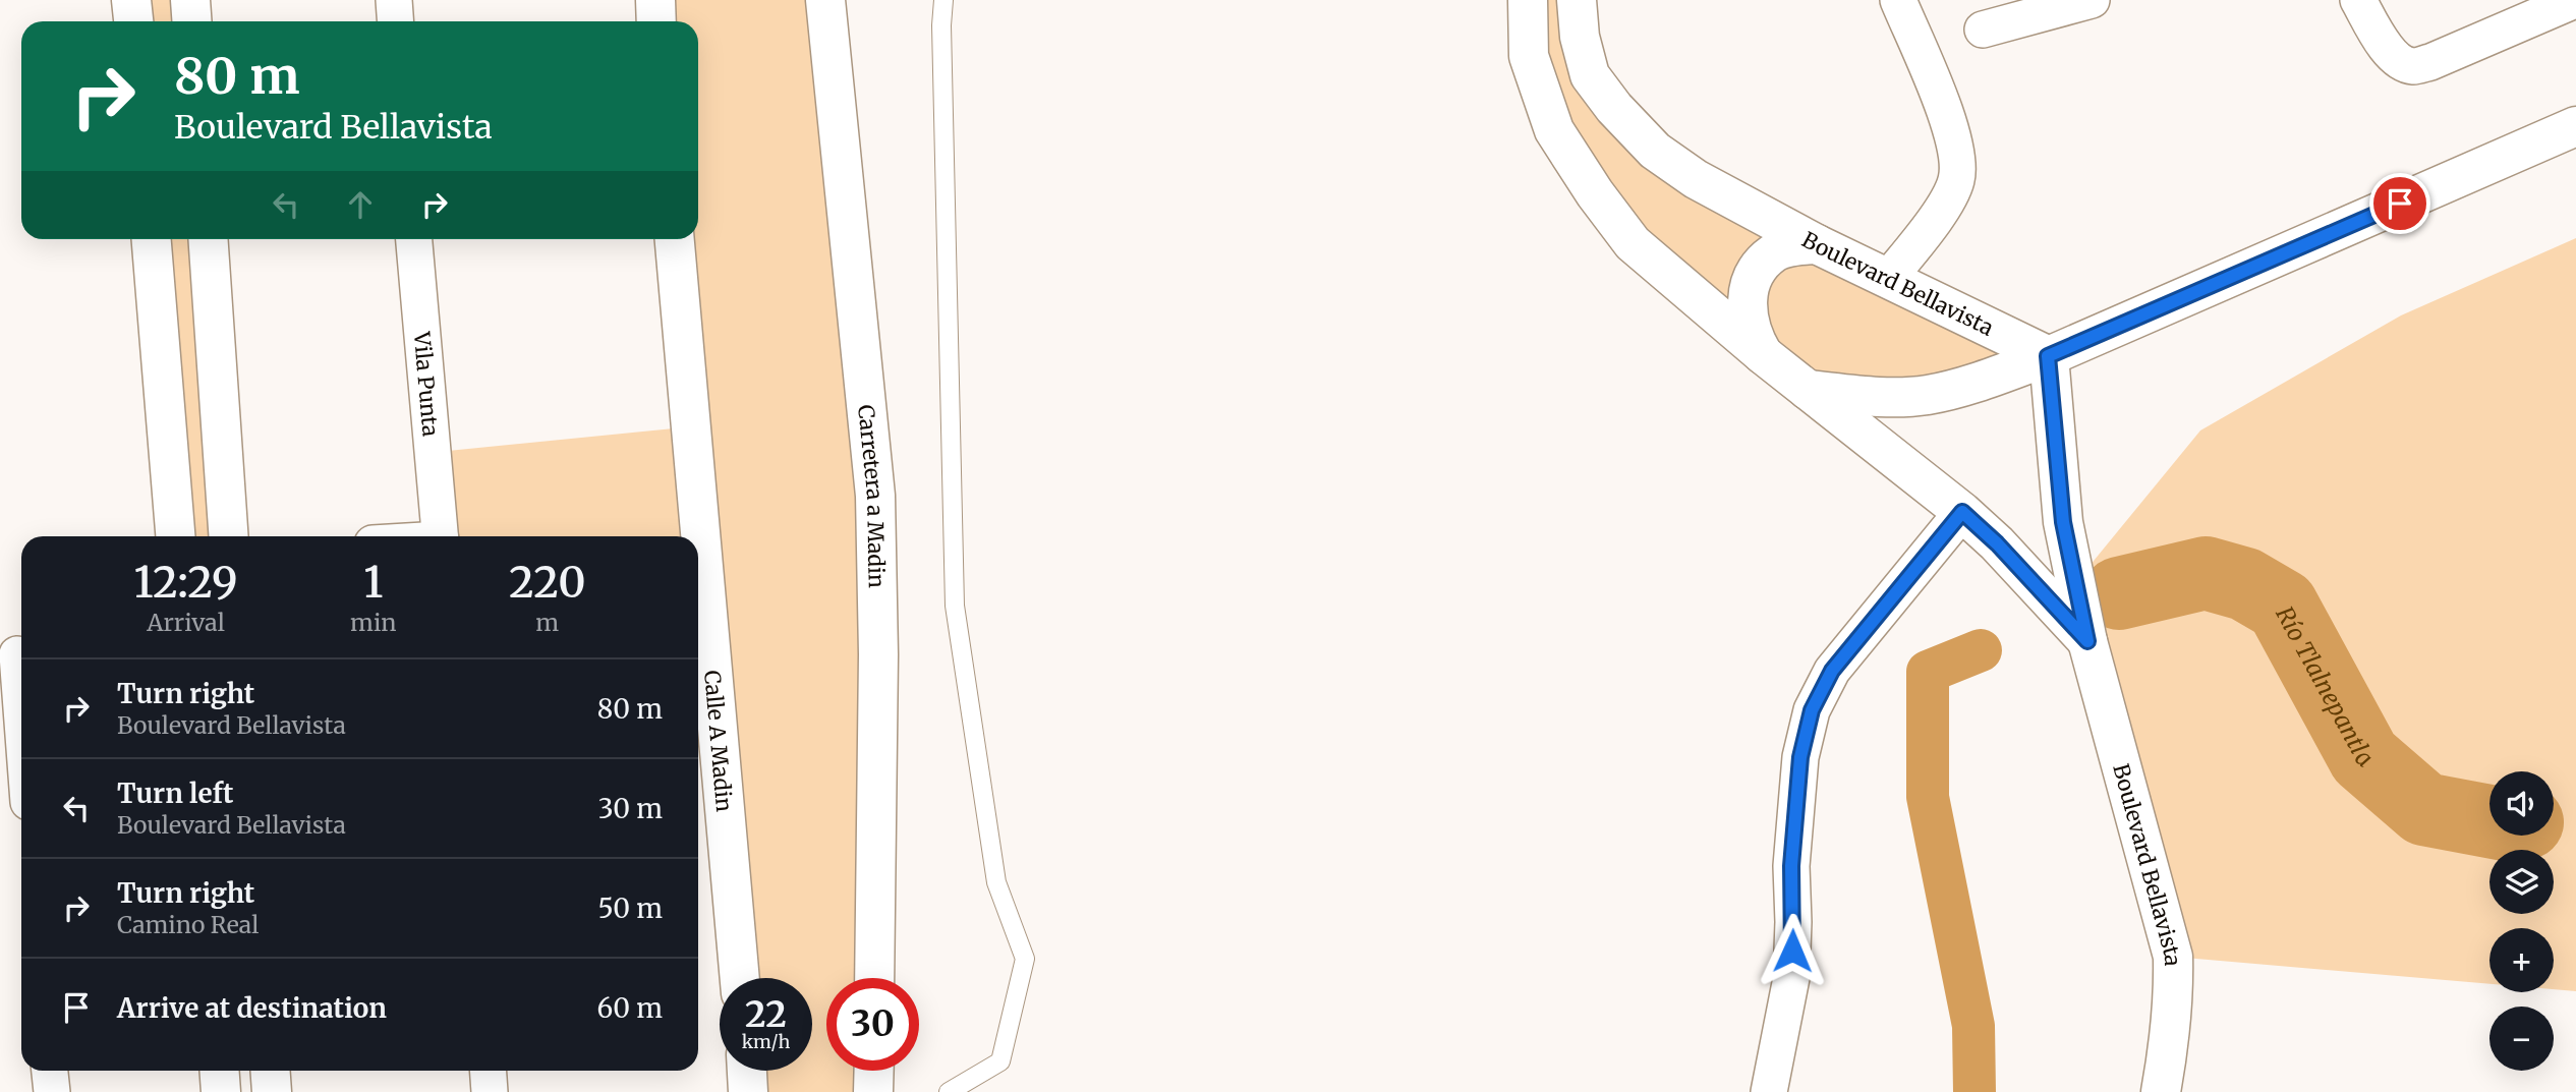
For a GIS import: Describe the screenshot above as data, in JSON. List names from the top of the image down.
{
  "streets": {
    "main road": ["Boulevard Bellavista", "Carretera a Madin", "Calle A Madin"],
    "street": ["Vila Punta"]
  },
  "water": ["Río Tlalnepantla"],
  "page": {
    "turn": ["80 m", "Boulevard Bellavista"],
    "eta": [
      "12:29",
      "Arrival",
      "1",
      "min",
      "220",
      "m"
    ],
    "list": [
      {
        "name": "Turn right",
        "note": "Boulevard Bellavista",
        "value": "80 m"
      },
      {
        "name": "Turn left",
        "note": "Boulevard Bellavista",
        "value": "30 m"
      },
      {
        "name": "Turn right",
        "note": "Camino Real",
        "value": "50 m"
      },
      {
        "name": "Arrive at destination",
        "value": "60 m"
      }
    ],
    "map_buttons": ["+", "−"],
    "speed": "22 km/h",
    "limit": "30"
  }
}
